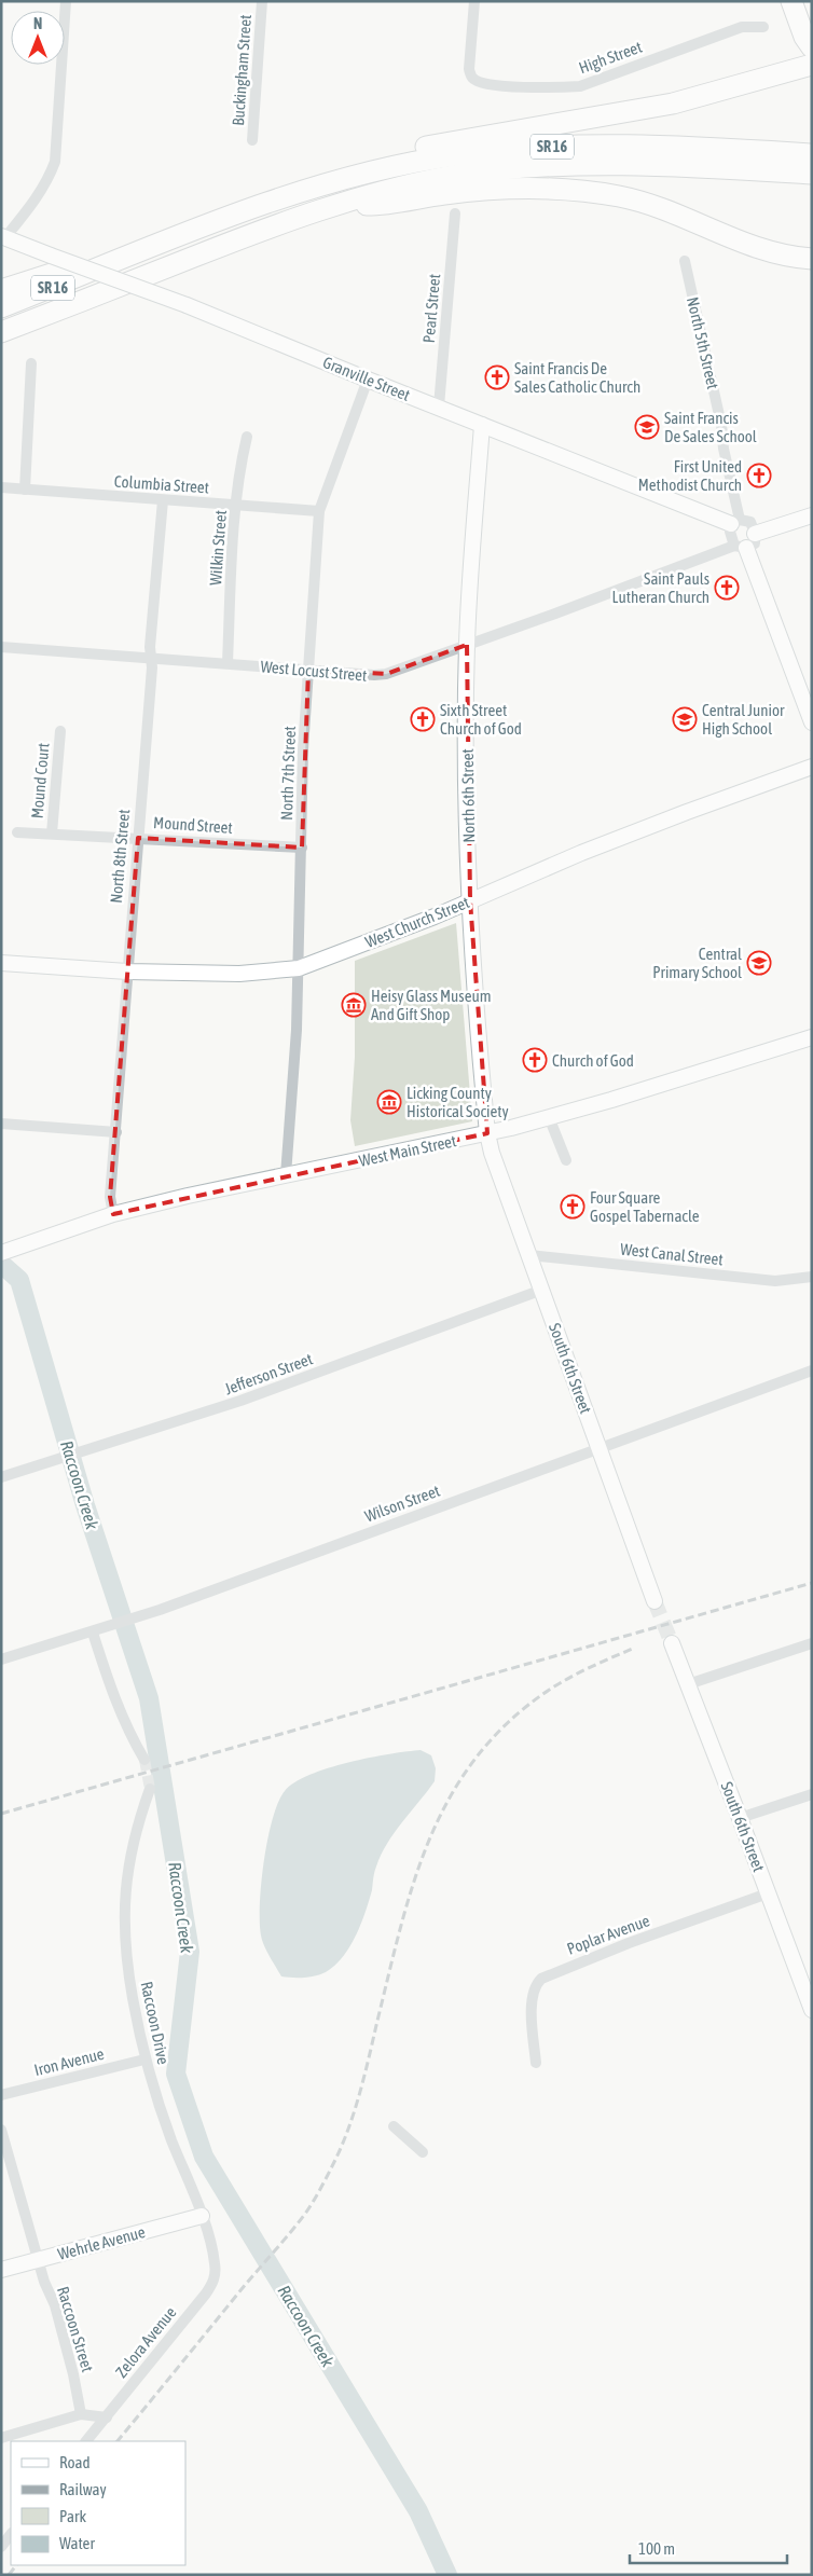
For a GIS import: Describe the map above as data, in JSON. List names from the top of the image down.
{
  "streets": {
    "highway": ["SR 16"],
    "street": [
      "High Street",
      "Buckingham Street",
      "Pearl Street",
      "North 5th Street",
      "Granville Street",
      "Columbia Street",
      "Wilkin Street",
      "West Locust Street",
      "North 7th Street",
      "Mound Court",
      "North 6th Street",
      "Mound Street",
      "North 8th Street",
      "West Church Street",
      "West Main Street",
      "West Canal Street",
      "South 6th Street",
      "Jefferson Street",
      "Wilson Street",
      "Poplar Avenue",
      "Raccoon Drive",
      "Iron Avenue",
      "Wehrle Avenue",
      "Raccoon Street",
      "Zelora Avenue"
    ]
  },
  "crossings": [
    ["Pearl Street", "Granville Street"],
    ["North 5th Street", "Granville Street"],
    ["North 5th Street", "West Locust Street"],
    ["Granville Street", "West Locust Street"],
    ["Granville Street", "North 7th Street"],
    ["Granville Street", "North 6th Street"],
    ["Columbia Street", "Wilkin Street"],
    ["Columbia Street", "North 7th Street"],
    ["Columbia Street", "North 8th Street"],
    ["Wilkin Street", "West Locust Street"],
    ["West Locust Street", "North 7th Street"],
    ["West Locust Street", "North 6th Street"],
    ["West Locust Street", "North 8th Street"],
    ["North 7th Street", "Mound Street"],
    ["North 7th Street", "West Church Street"],
    ["North 7th Street", "West Main Street"],
    ["Mound Court", "Mound Street"],
    ["North 6th Street", "West Church Street"],
    ["North 6th Street", "West Main Street"],
    ["North 6th Street", "South 6th Street"],
    ["Mound Street", "North 8th Street"],
    ["North 8th Street", "West Church Street"],
    ["North 8th Street", "West Main Street"],
    ["West Main Street", "South 6th Street"],
    ["West Canal Street", "South 6th Street"],
    ["South 6th Street", "Jefferson Street"],
    ["South 6th Street", "Wilson Street"],
    ["South 6th Street", "Poplar Avenue"],
    ["Raccoon Drive", "Iron Avenue"],
    ["Raccoon Drive", "Wehrle Avenue"],
    ["Raccoon Drive", "Zelora Avenue"],
    ["Wehrle Avenue", "Raccoon Street"]
  ],
  "water": ["Raccoon Creek"],
  "places": {
    "church": [
      "Saint Francis De Sales Catholic Church",
      "First United Methodist Church",
      "Saint Pauls Lutheran Church",
      "Sixth Street Church of God",
      "Church of God",
      "Four Square Gospel Tabernacle"
    ],
    "school or university": ["Saint Francis De Sales School", "Central Junior High School", "Central Primary School"],
    "museum": ["Heisy Glass Museum And Gift Shop", "Licking County Historical Society"]
  },
  "legend": [
    "Road",
    "Railway",
    "Park",
    "Water"
  ],
  "scale_bar": "100 m",
  "north": "top"
}
